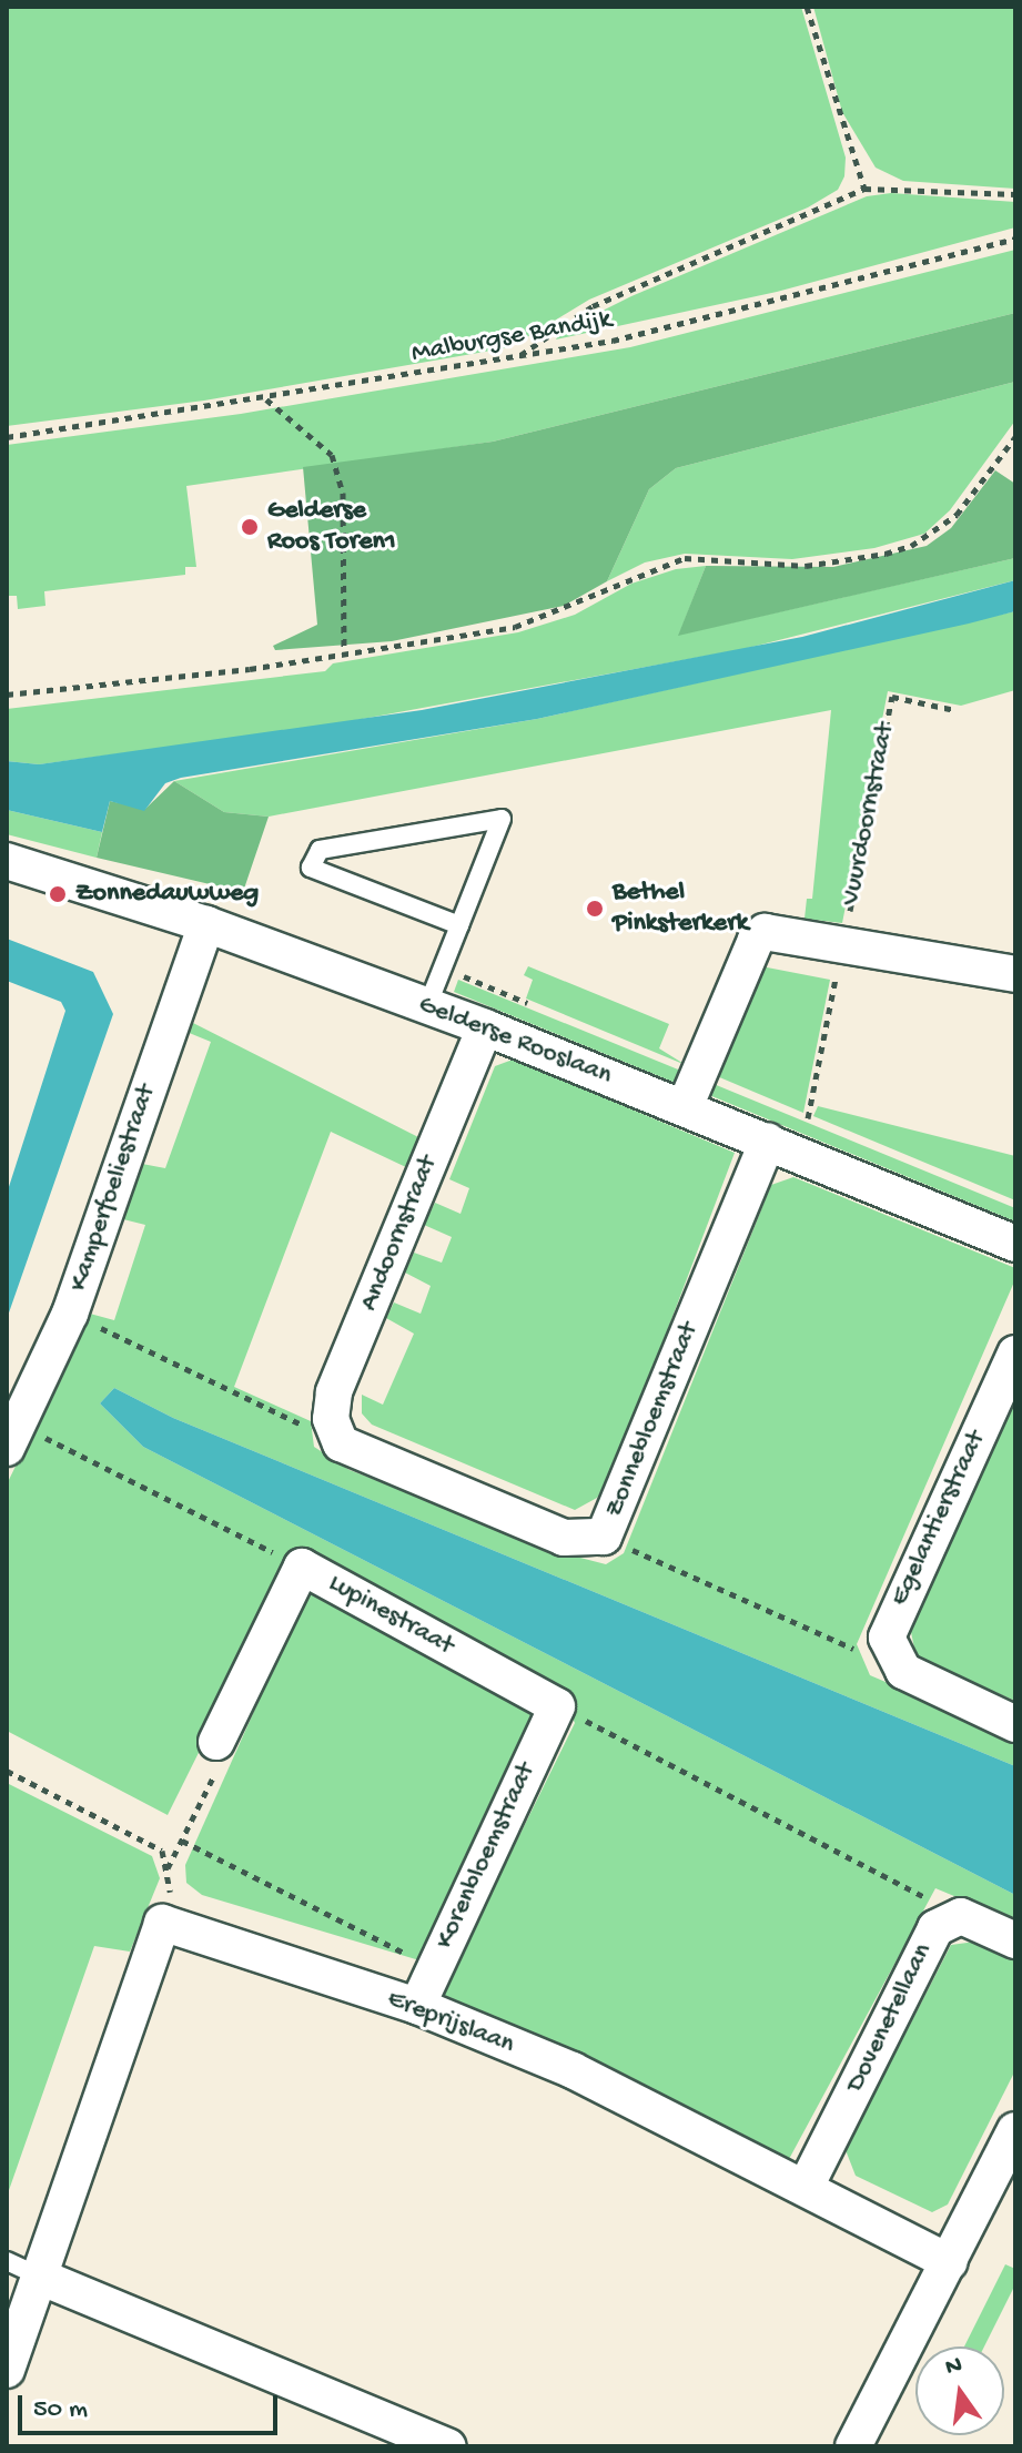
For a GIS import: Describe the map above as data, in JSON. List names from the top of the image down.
{
  "streets": {
    "street": [
      "Vuurdoornstraat",
      "Gelderse Rooslaan",
      "Kamperfoeliestraat",
      "Andoornstraat",
      "Zonnebloemstraat",
      "Egelantierstraat",
      "Lupinestraat",
      "Korenbloemstraat",
      "Dovenetellaan",
      "Ereprijslaan"
    ],
    "path": ["Malburgse Bandijk"]
  },
  "crossings": [
    ["Vuurdoornstraat", "Gelderse Rooslaan"],
    ["Gelderse Rooslaan", "Kamperfoeliestraat"],
    ["Gelderse Rooslaan", "Andoornstraat"],
    ["Gelderse Rooslaan", "Zonnebloemstraat"],
    ["Andoornstraat", "Zonnebloemstraat"],
    ["Lupinestraat", "Korenbloemstraat"],
    ["Korenbloemstraat", "Ereprijslaan"],
    ["Dovenetellaan", "Ereprijslaan"]
  ],
  "places": ["Gelderse Roos Toren1", "Zonnedauwweg", "Bethel Pinksterkerk"],
  "scale_bar": "50 m",
  "north": "top"
}
